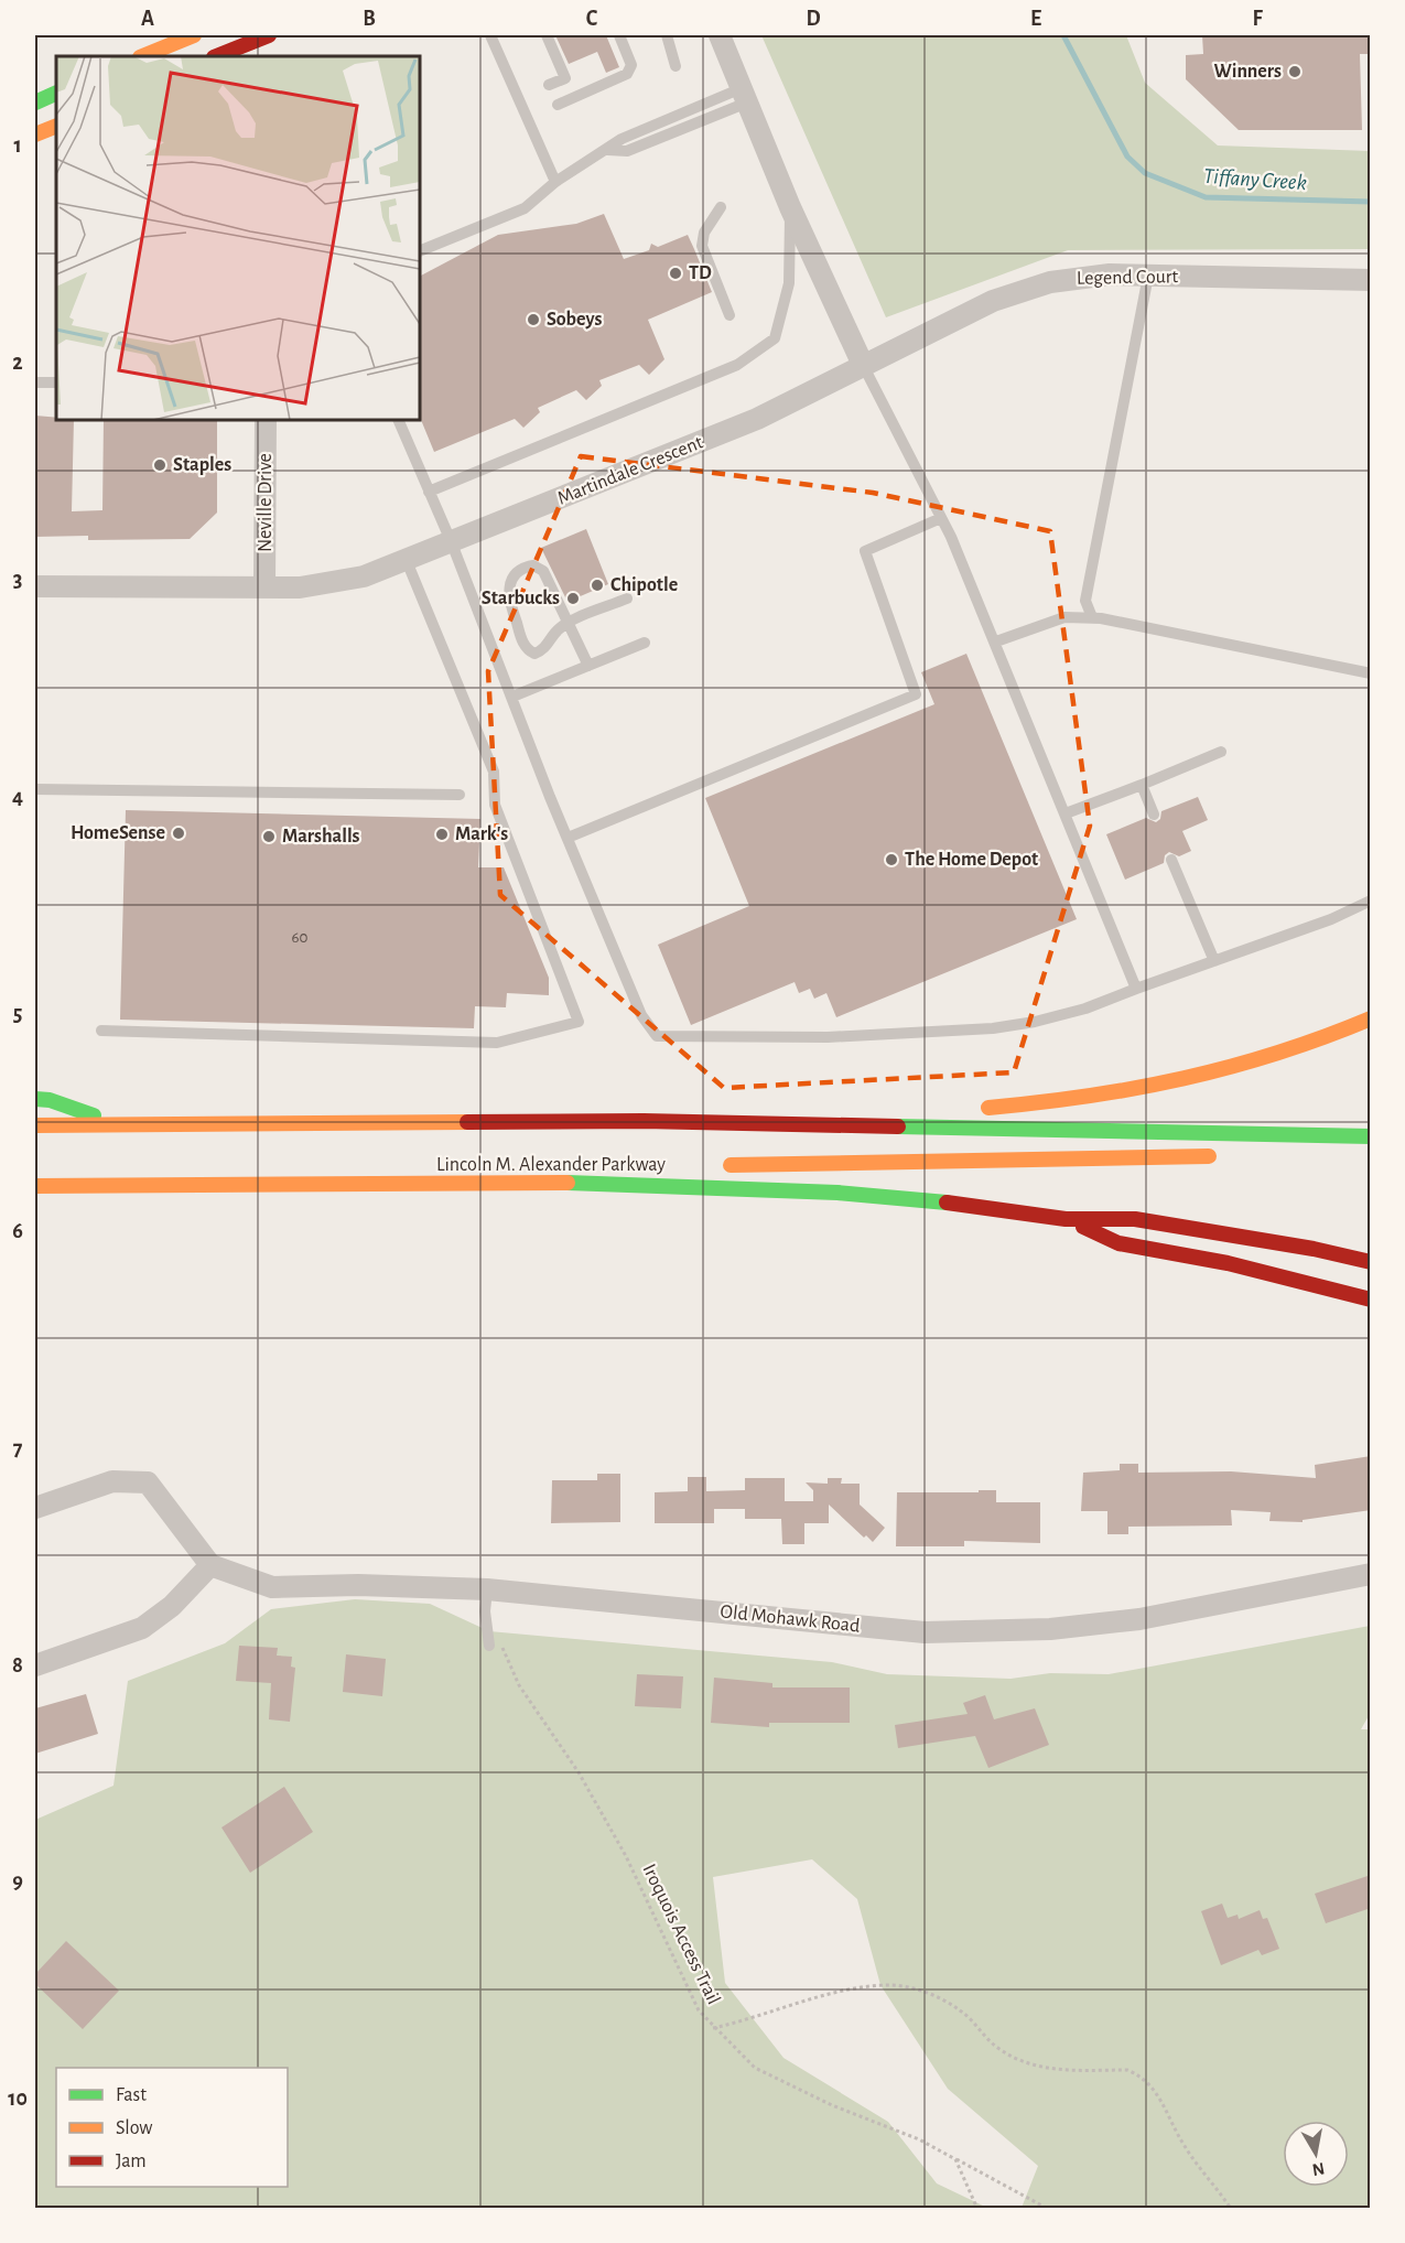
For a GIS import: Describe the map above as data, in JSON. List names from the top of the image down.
{
  "streets": {
    "main road": ["Lincoln M. Alexander Parkway"],
    "street": [
      "Legend Court",
      "Martindale Crescent",
      "Neville Drive",
      "Old Mohawk Road"
    ],
    "path": ["Iroquois Access Trail"]
  },
  "crossings": [
    ["Legend Court", "Martindale Crescent"],
    ["Martindale Crescent", "Neville Drive"]
  ],
  "water": ["Tiffany Creek"],
  "places": [
    "Winners",
    "TD",
    "Sobeys",
    "Staples",
    "Chipotle",
    "Starbucks",
    "HomeSense",
    "Mark's",
    "Marshalls",
    "The Home Depot"
  ],
  "house_numbers": ["60"],
  "legend": ["Fast", "Slow", "Jam"],
  "north": "bottom",
  "grid": {
    "columns": [
      "A",
      "B",
      "C",
      "D",
      "E",
      "F"
    ],
    "rows": [
      "1",
      "2",
      "3",
      "4",
      "5",
      "6",
      "7",
      "8",
      "9",
      "10"
    ]
  }
}
